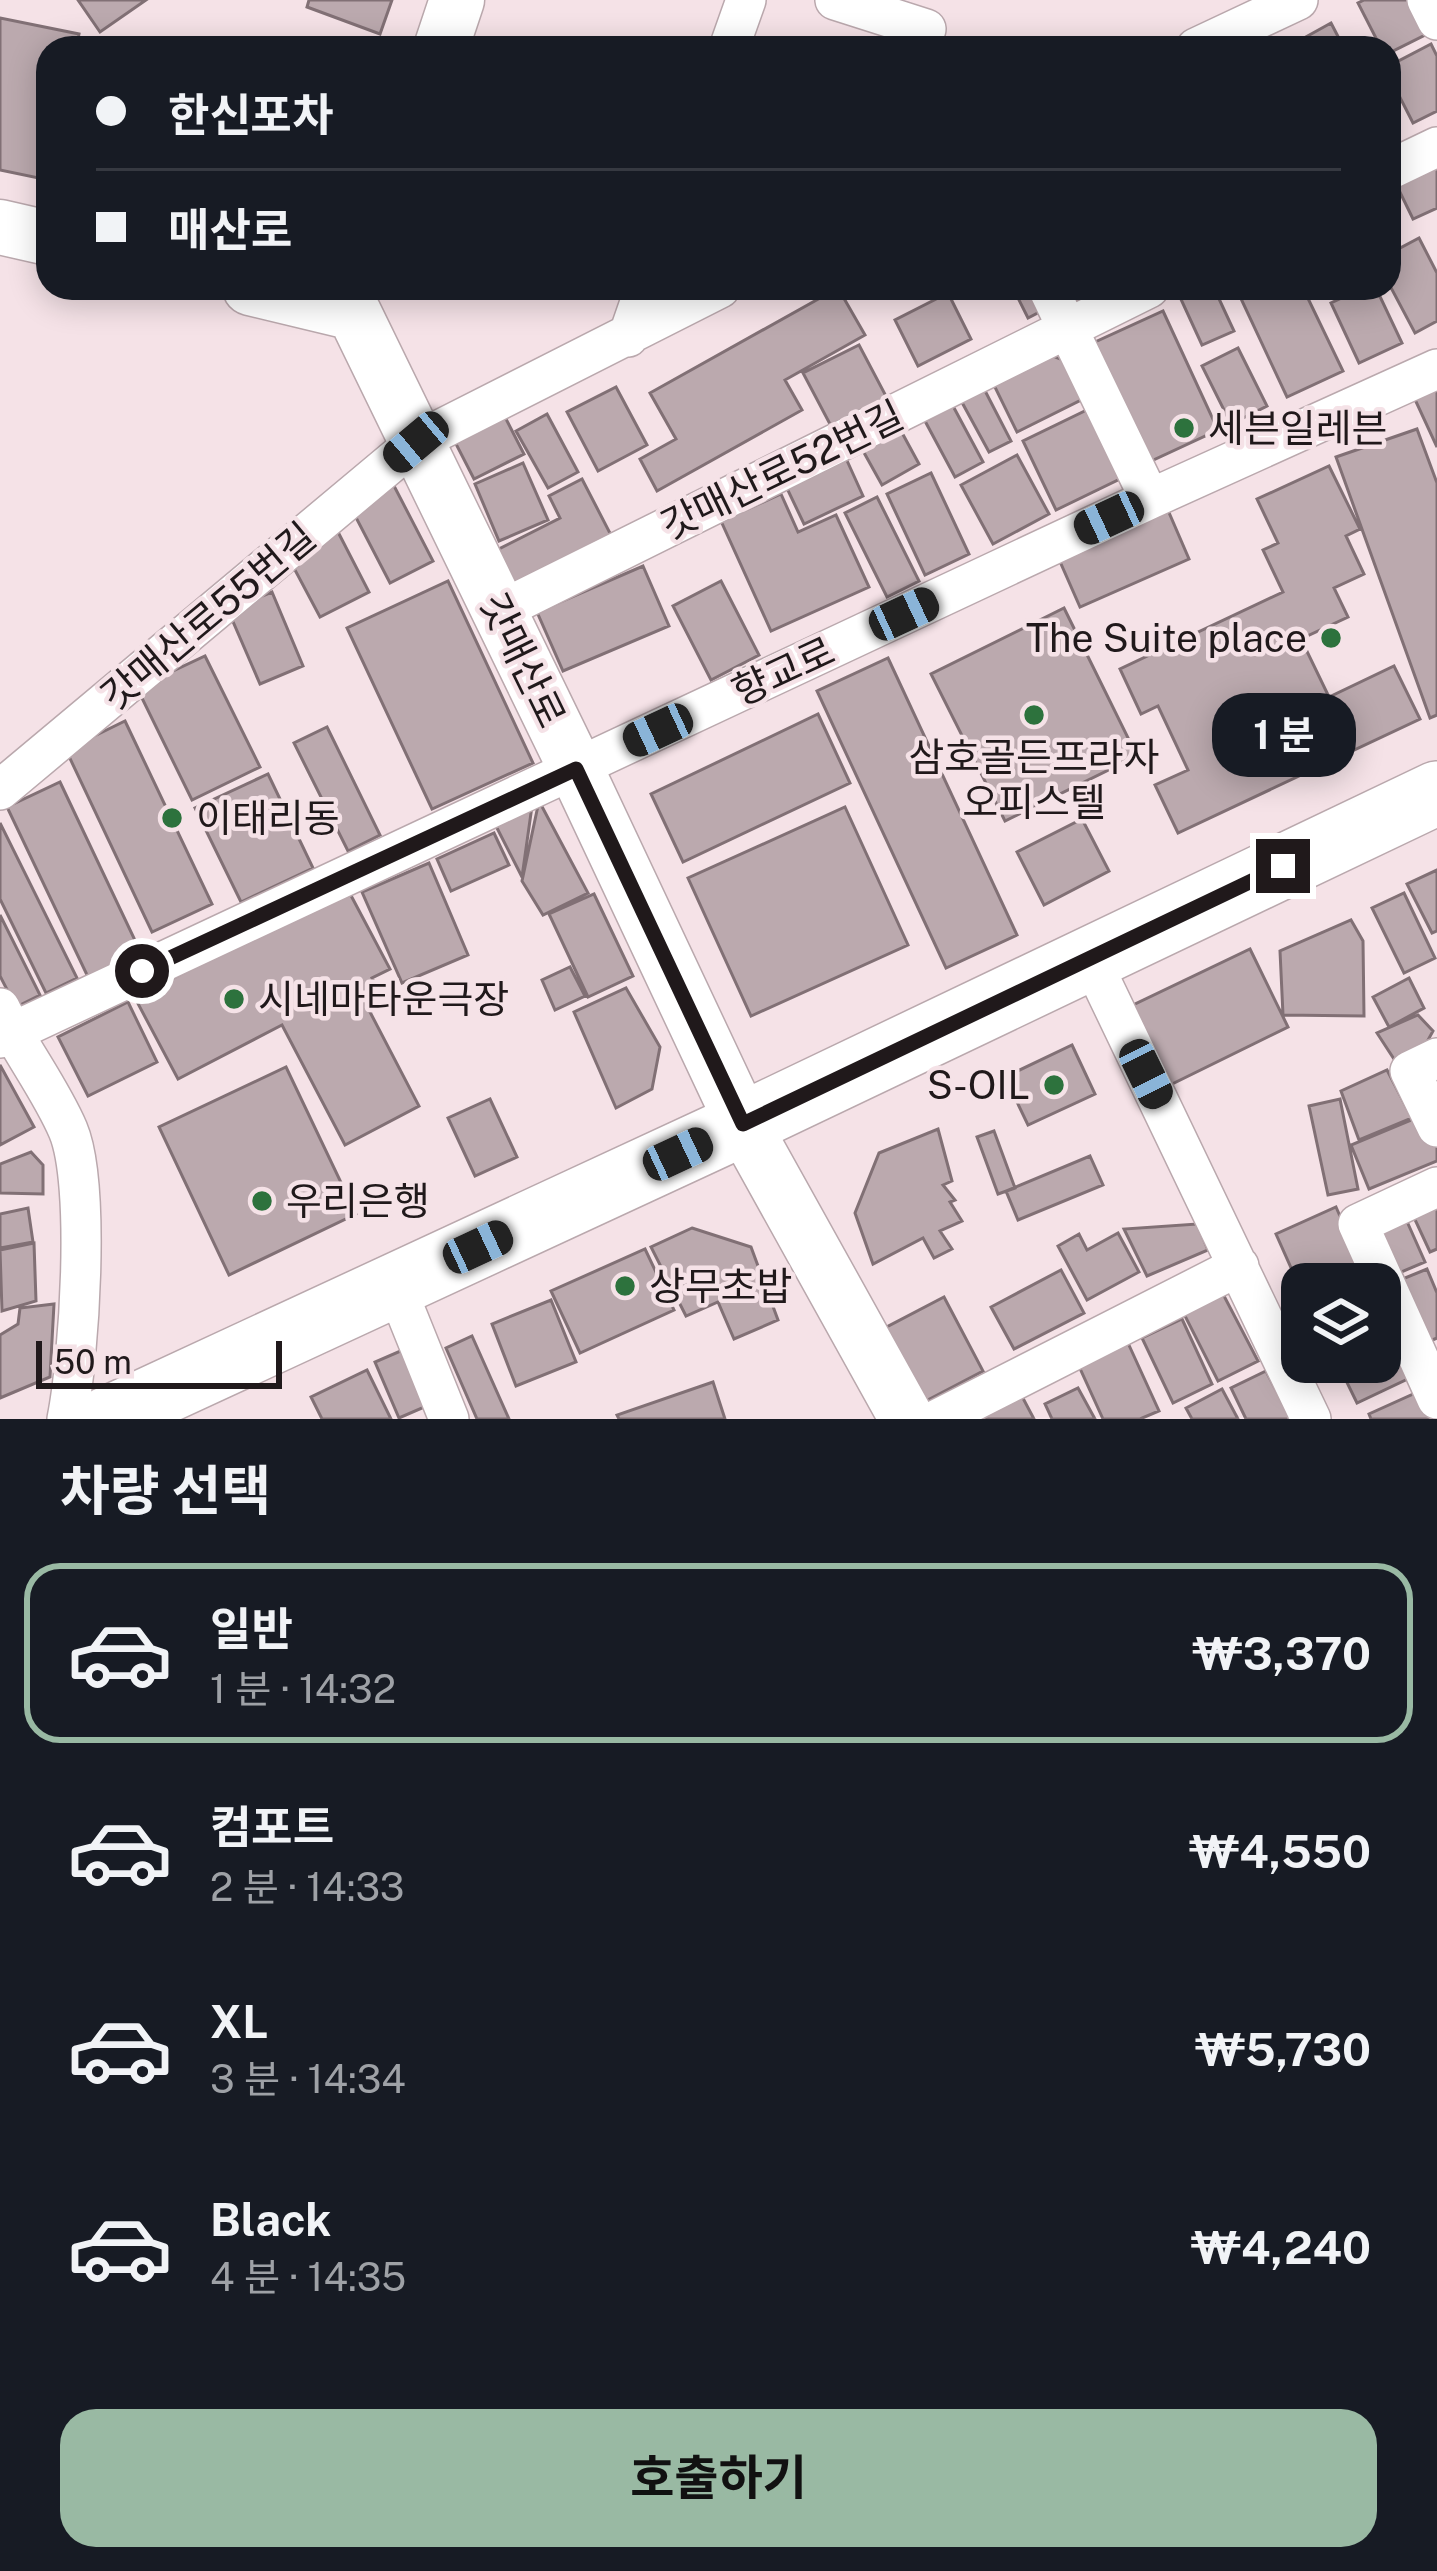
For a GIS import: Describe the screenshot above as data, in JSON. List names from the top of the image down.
{
  "streets": {
    "street": [
      "갓매산로52번길",
      "갓매산로55번길",
      "갓매산로",
      "향교로"
    ]
  },
  "crossings": [
    ["갓매산로52번길", "갓매산로"],
    ["갓매산로55번길", "갓매산로"],
    ["갓매산로", "향교로"]
  ],
  "places": [
    "세븐일레븐",
    "The Suite place",
    "삼호골든프라자 오피스텔",
    "이태리동",
    "시네마타운극장",
    "S-OIL",
    "우리은행",
    "상무초밥"
  ],
  "scale_bar": "50 m",
  "page": {
    "banner": ["한신포차", "매산로"],
    "bubble": "1 분",
    "scale": "50 m",
    "heading": "차량 선택",
    "list": [
      {
        "name": "일반",
        "note": "1 분 · 14:32",
        "value": "₩3,370"
      },
      {
        "name": "컴포트",
        "note": "2 분 · 14:33",
        "value": "₩4,550"
      },
      {
        "name": "XL",
        "note": "3 분 · 14:34",
        "value": "₩5,730"
      },
      {
        "name": "Black",
        "note": "4 분 · 14:35",
        "value": "₩4,240"
      }
    ],
    "buttons": "호출하기"
  }
}
